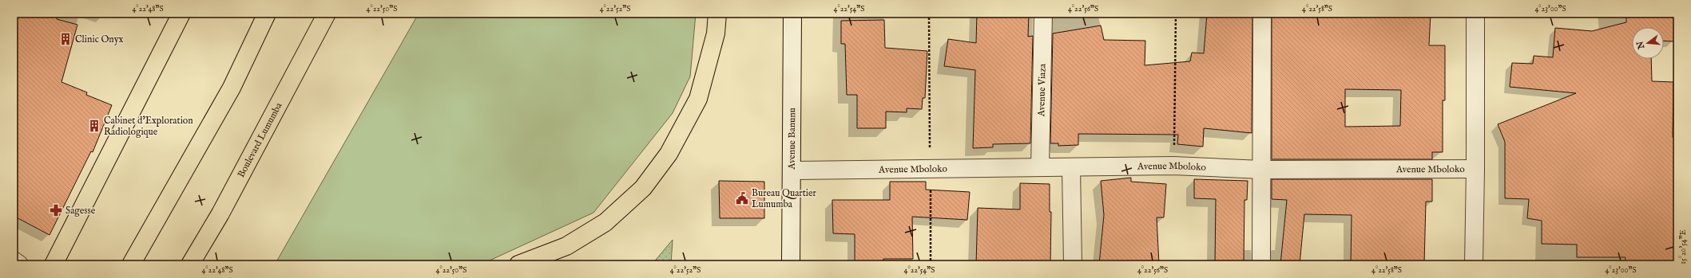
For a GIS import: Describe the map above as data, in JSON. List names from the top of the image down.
{
  "streets": {
    "highway": ["Boulevard Lumumba"],
    "street": ["Avenue Viaza", "Avenue Banunu", "Avenue Mboloko"]
  },
  "crossings": [
    ["Avenue Viaza", "Avenue Mboloko"],
    ["Avenue Banunu", "Avenue Mboloko"]
  ],
  "places": {
    "building": ["Clinic Onyx", "Cabinet d'Exploration Radiologique"],
    "public building": ["Bureau Quartier Lumumba"],
    "pharmacy": ["Sagesse"]
  },
  "north": "left",
  "coordinates": [
    "4°22'48\"S",
    "4°22'50\"S",
    "4°22'52\"S",
    "4°22'54\"S",
    "4°22'56\"S",
    "4°22'58\"S",
    "4°23'00\"S",
    "15°20'54\"E"
  ]
}
